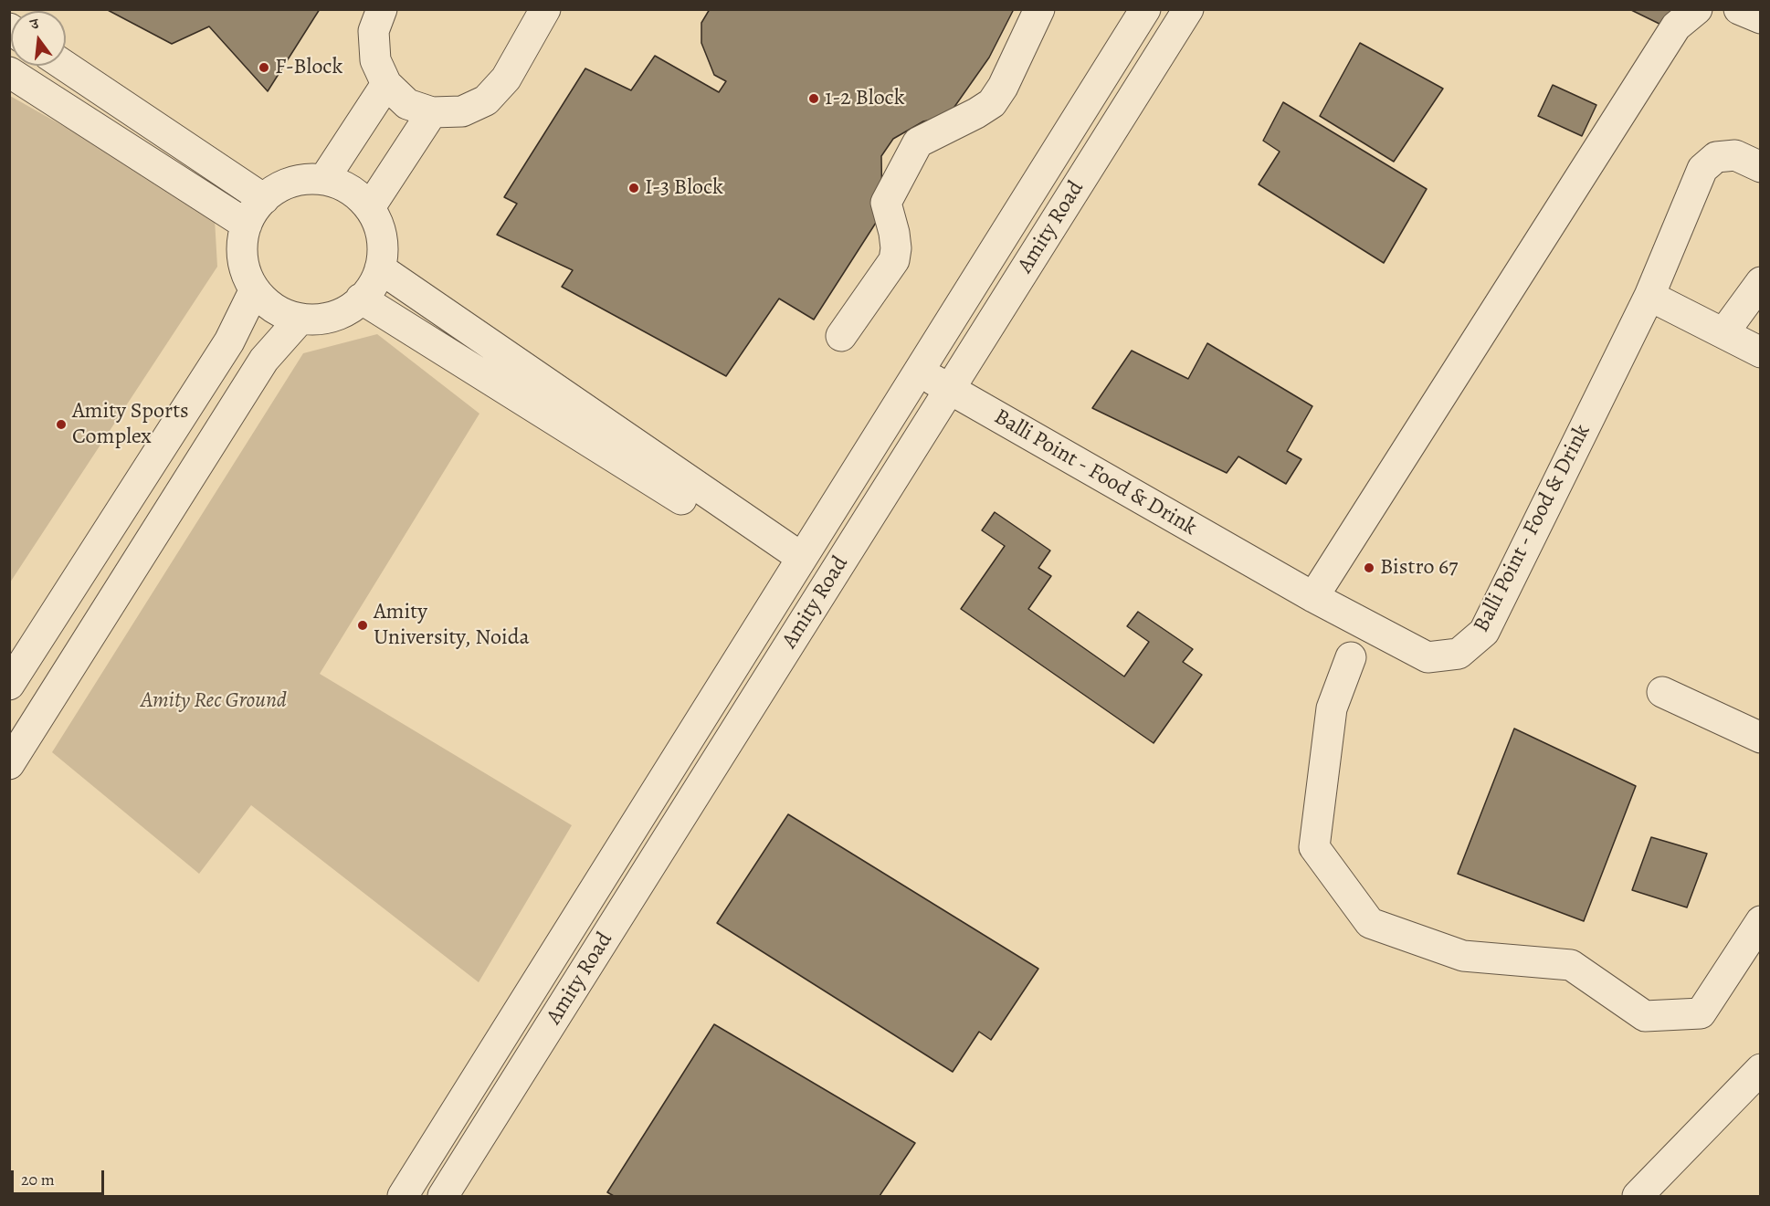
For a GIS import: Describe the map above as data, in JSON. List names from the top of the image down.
{
  "streets": {
    "street": ["Amity Road", "Balli Point - Food & Drink"]
  },
  "crossings": [
    ["Amity Road", "Balli Point - Food & Drink"]
  ],
  "parks": ["Amity Rec Ground"],
  "places": [
    "F-Block",
    "1-2 Block",
    "I-3 Block",
    "Amity Sports Complex",
    "Bistro 67",
    "Amity University, Noida"
  ],
  "scale_bar": "20 m",
  "north": "top"
}
